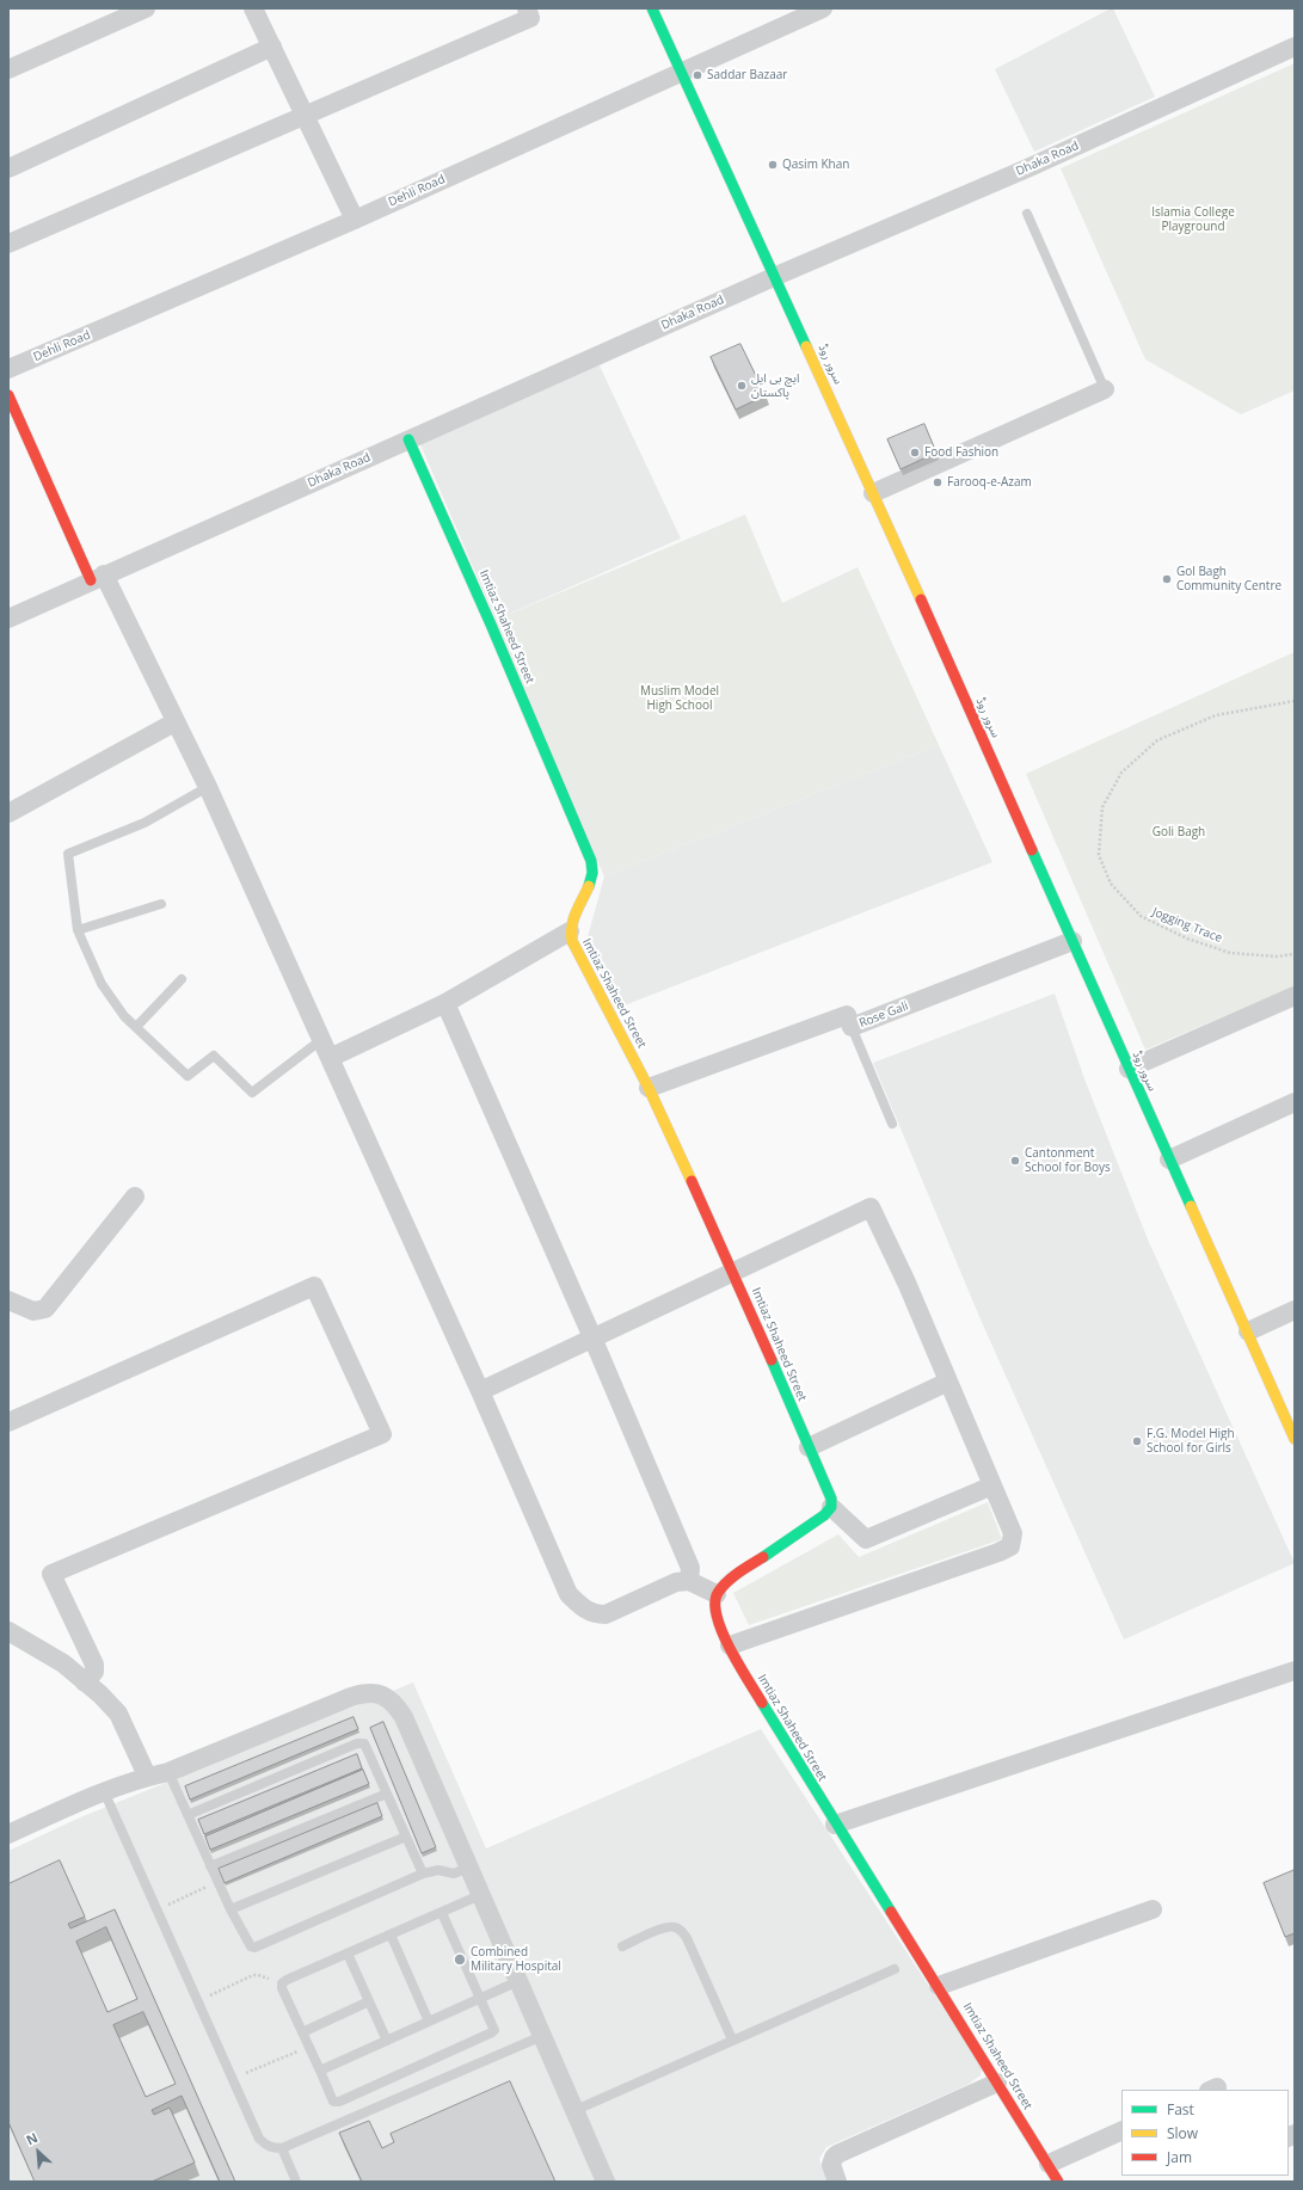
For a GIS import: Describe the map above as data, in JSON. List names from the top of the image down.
{
  "streets": {
    "street": [
      "Dhaka Road",
      "Dehli Road",
      "سرور روڈ",
      "Imtiaz Shaheed Street",
      "Rose Gali"
    ],
    "path": ["Jogging Trace"]
  },
  "crossings": [
    ["Dhaka Road", "سرور روڈ"],
    ["Dhaka Road", "Imtiaz Shaheed Street"],
    ["Dehli Road", "سرور روڈ"],
    ["سرور روڈ", "Rose Gali"],
    ["Imtiaz Shaheed Street", "Rose Gali"]
  ],
  "parks": ["Islamia College Playground", "Muslim Model High School", "Goli Bagh"],
  "places": [
    "Saddar Bazaar",
    "Qasim Khan",
    "ایچ بی ایل پاکستان",
    "Food Fashion",
    "Farooq-e-Azam",
    "Gol Bagh Community Centre",
    "Cantonment School for Boys",
    "F.G. Model High School for Girls",
    "Combined Military Hospital"
  ],
  "legend": ["Fast", "Slow", "Jam"],
  "north": "top left"
}
